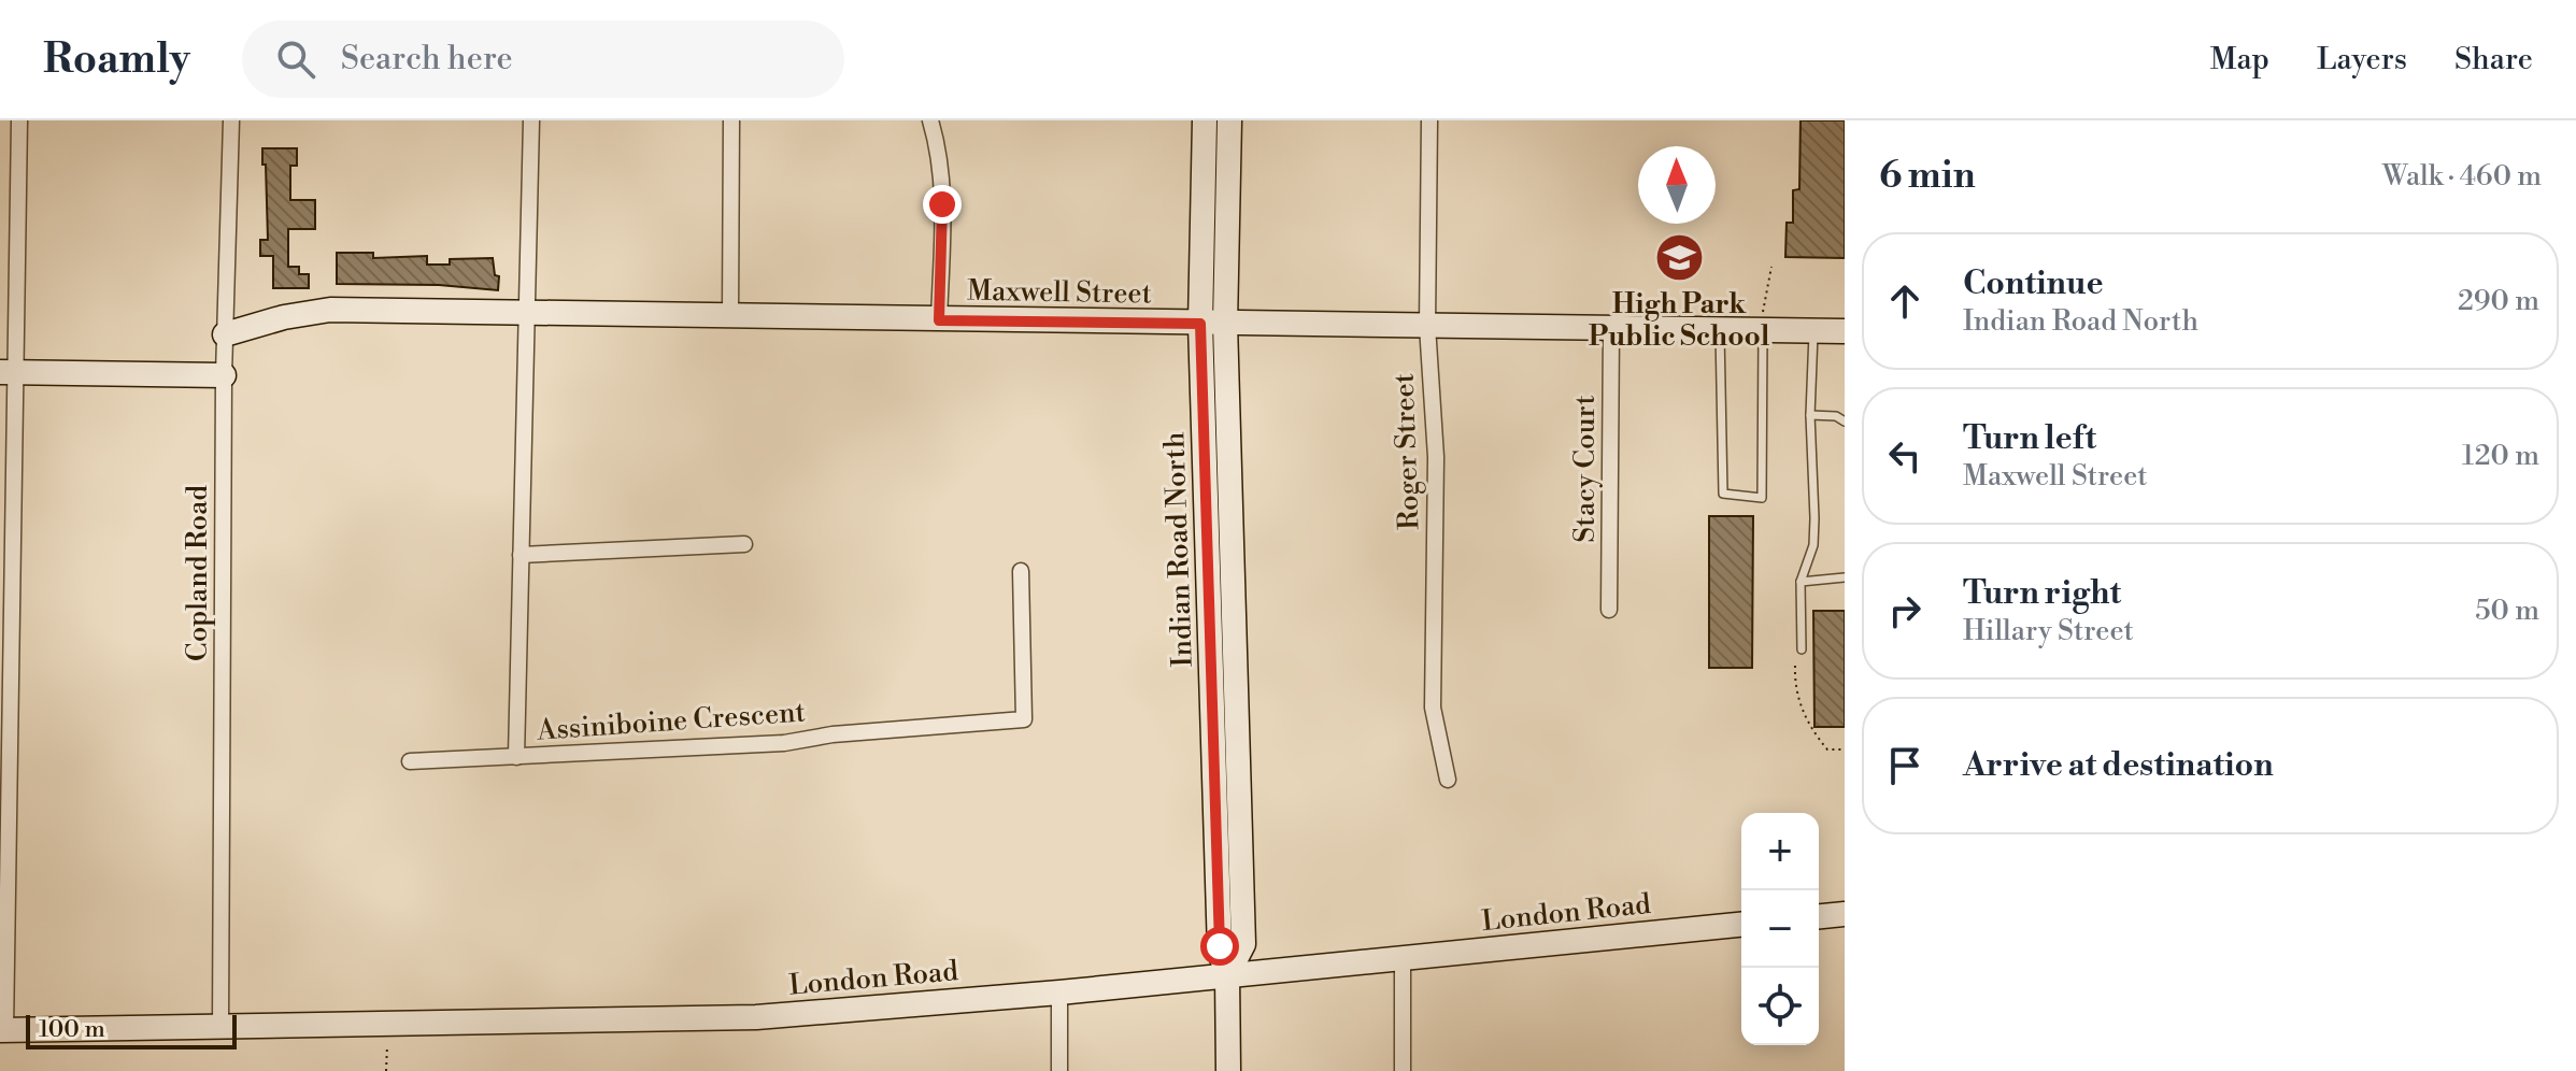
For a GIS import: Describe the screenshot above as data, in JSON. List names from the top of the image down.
{
  "streets": {
    "main road": ["Maxwell Street", "Indian Road North", "London Road"],
    "street": [
      "Roger Street",
      "Stacy Court",
      "Copland Road",
      "Assiniboine Crescent"
    ]
  },
  "crossings": [
    ["Maxwell Street", "Roger Street"],
    ["Maxwell Street", "Stacy Court"],
    ["Maxwell Street", "Indian Road North"],
    ["Maxwell Street", "Copland Road"],
    ["Maxwell Street", "Assiniboine Crescent"],
    ["Indian Road North", "London Road"],
    ["Copland Road", "London Road"]
  ],
  "places": {
    "school or university": ["High Park Public School"]
  },
  "scale_bar": "100 m",
  "north": "top",
  "page": {
    "header": "Roamly",
    "search": "Search here",
    "nav": ["Map", "Layers", "Share"],
    "heading": ["6 min", "Walk · 460 m"],
    "list": [
      ["Continue", "Indian Road North", "290 m"],
      ["Turn left", "Maxwell Street", "120 m"],
      ["Turn right", "Hillary Street", "50 m"],
      "Arrive at destination"
    ],
    "map_buttons": ["+", "−"],
    "scale": "100 m"
  }
}
